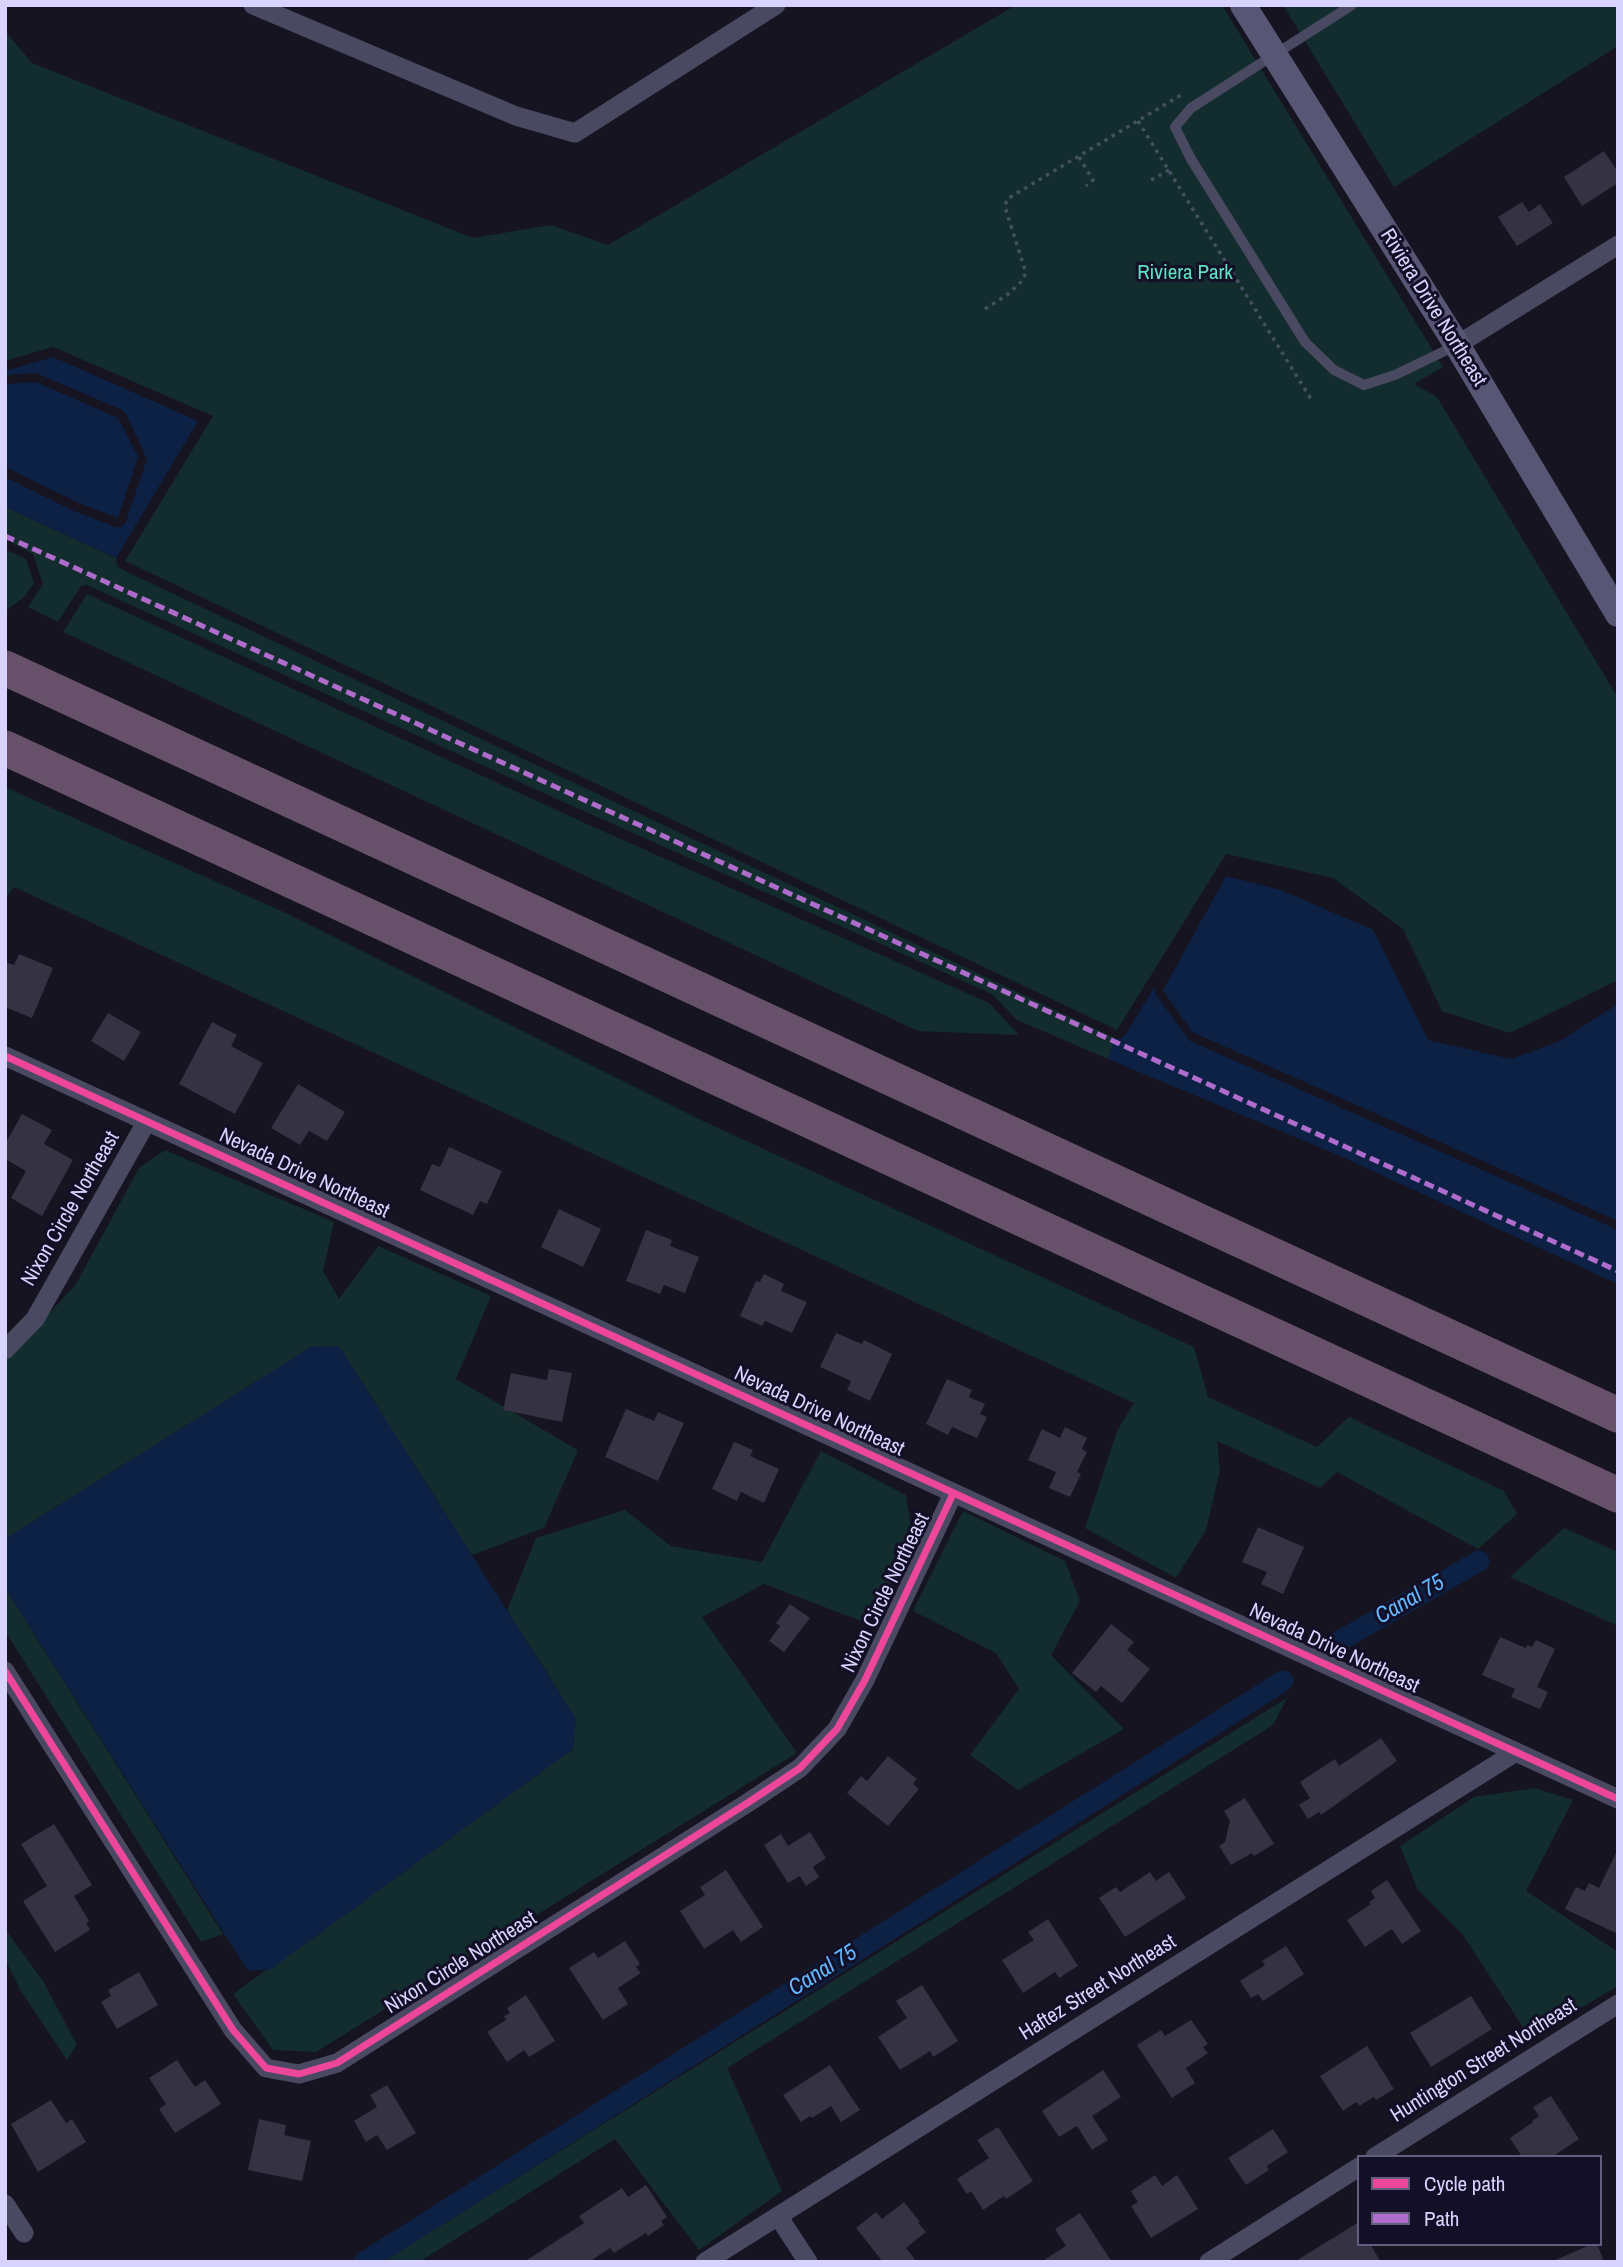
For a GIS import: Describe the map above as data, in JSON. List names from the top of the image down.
{
  "streets": {
    "street": [
      "Riviera Drive Northeast",
      "Nevada Drive Northeast",
      "Nixon Circle Northeast",
      "Haftez Street Northeast",
      "Huntington Street Northeast"
    ]
  },
  "crossings": [
    ["Nevada Drive Northeast", "Nixon Circle Northeast"],
    ["Nevada Drive Northeast", "Haftez Street Northeast"]
  ],
  "water": ["Canal 75"],
  "parks": ["Riviera Park"],
  "legend": ["Cycle path", "Path"]
}
